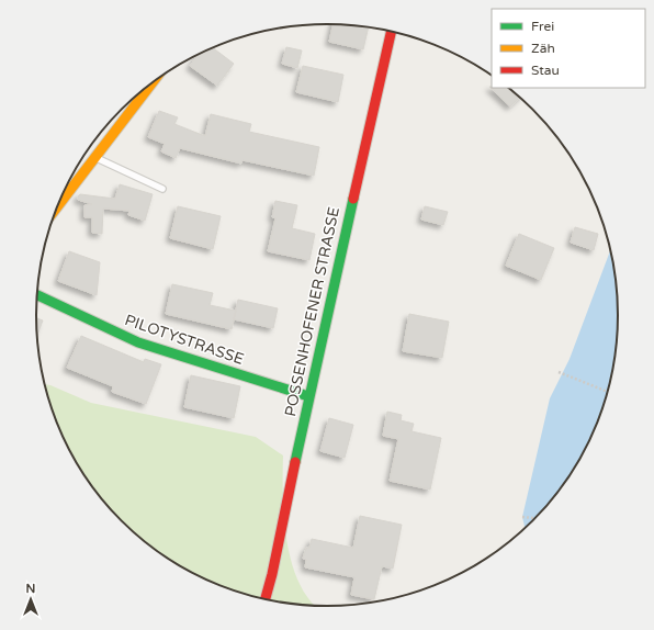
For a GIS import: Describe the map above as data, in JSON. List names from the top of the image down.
{
  "streets": {
    "main road": ["POSSENHOFENER STRASSE", "PILOTYSTRASSE"]
  },
  "crossings": [
    ["POSSENHOFENER STRASSE", "PILOTYSTRASSE"]
  ],
  "legend": ["Frei", "Zäh", "Stau"],
  "north": "top"
}
